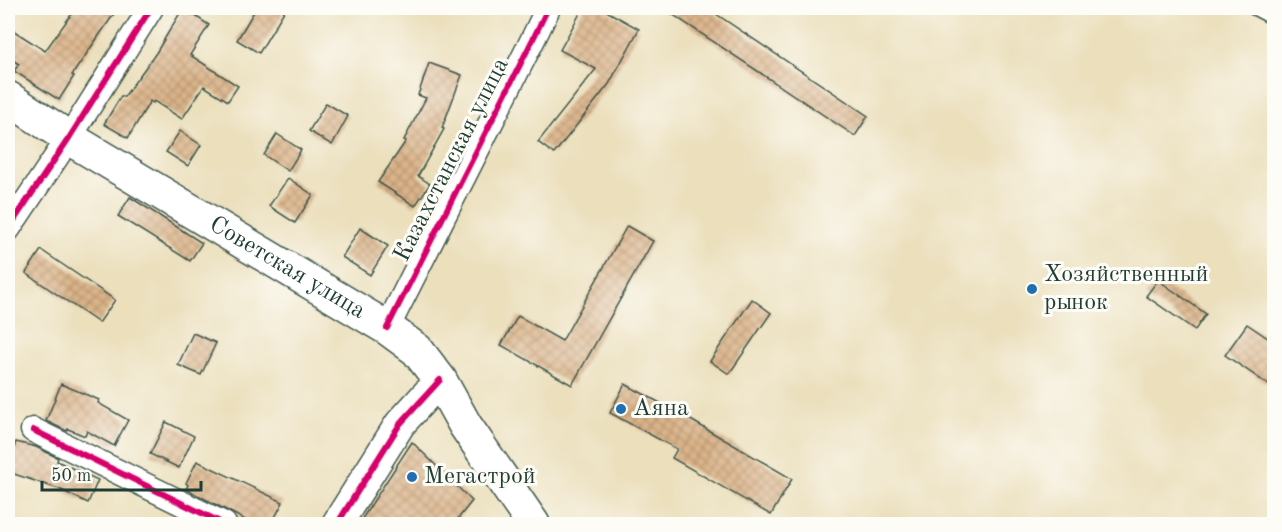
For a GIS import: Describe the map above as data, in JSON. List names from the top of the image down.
{
  "streets": {
    "main road": ["Советская улица"],
    "street": ["Казахстанская улица"]
  },
  "crossings": [
    ["Казахстанская улица", "Советская улица"]
  ],
  "places": ["Хозяйственный рынок", "Аяна", "Мегастрой"],
  "scale_bar": "50 m"
}
